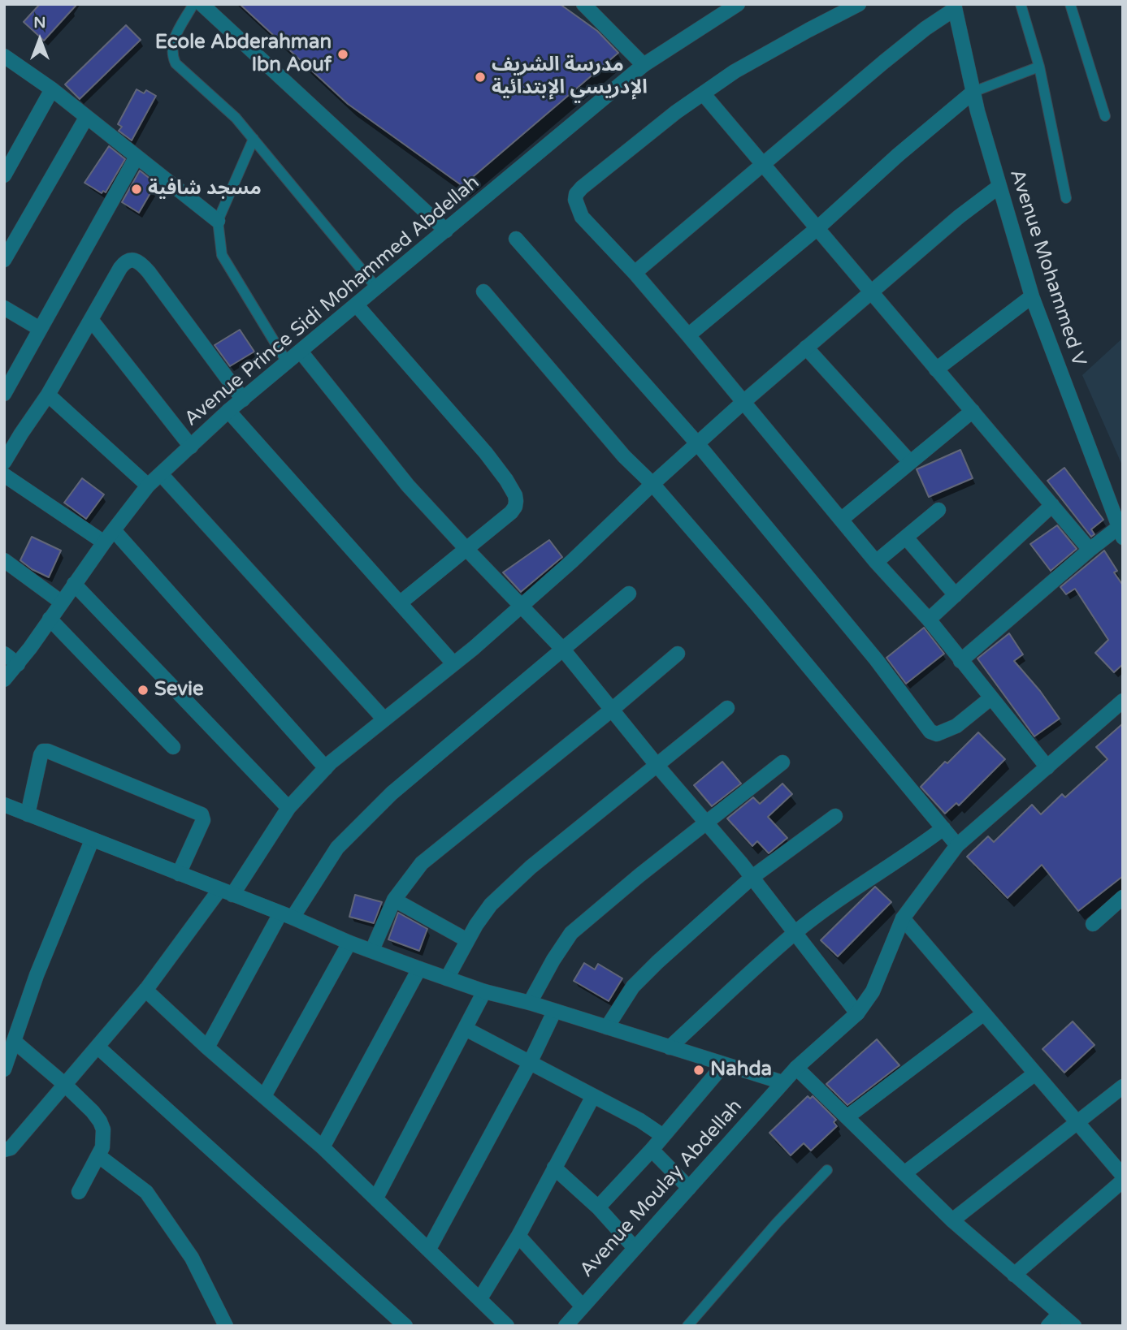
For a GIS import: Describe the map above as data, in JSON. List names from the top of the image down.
{
  "streets": {
    "street": ["Avenue Mohammed V", "Avenue Prince Sidi Mohammed Abdellah", "Avenue Moulay Abdellah"]
  },
  "places": [
    "Ecole Abderahman Ibn Aouf",
    "مدرسة الشريف الإدريسي الإبتدائية",
    "مسجد شافية",
    "Sevie",
    "Nahda"
  ],
  "north": "top"
}
